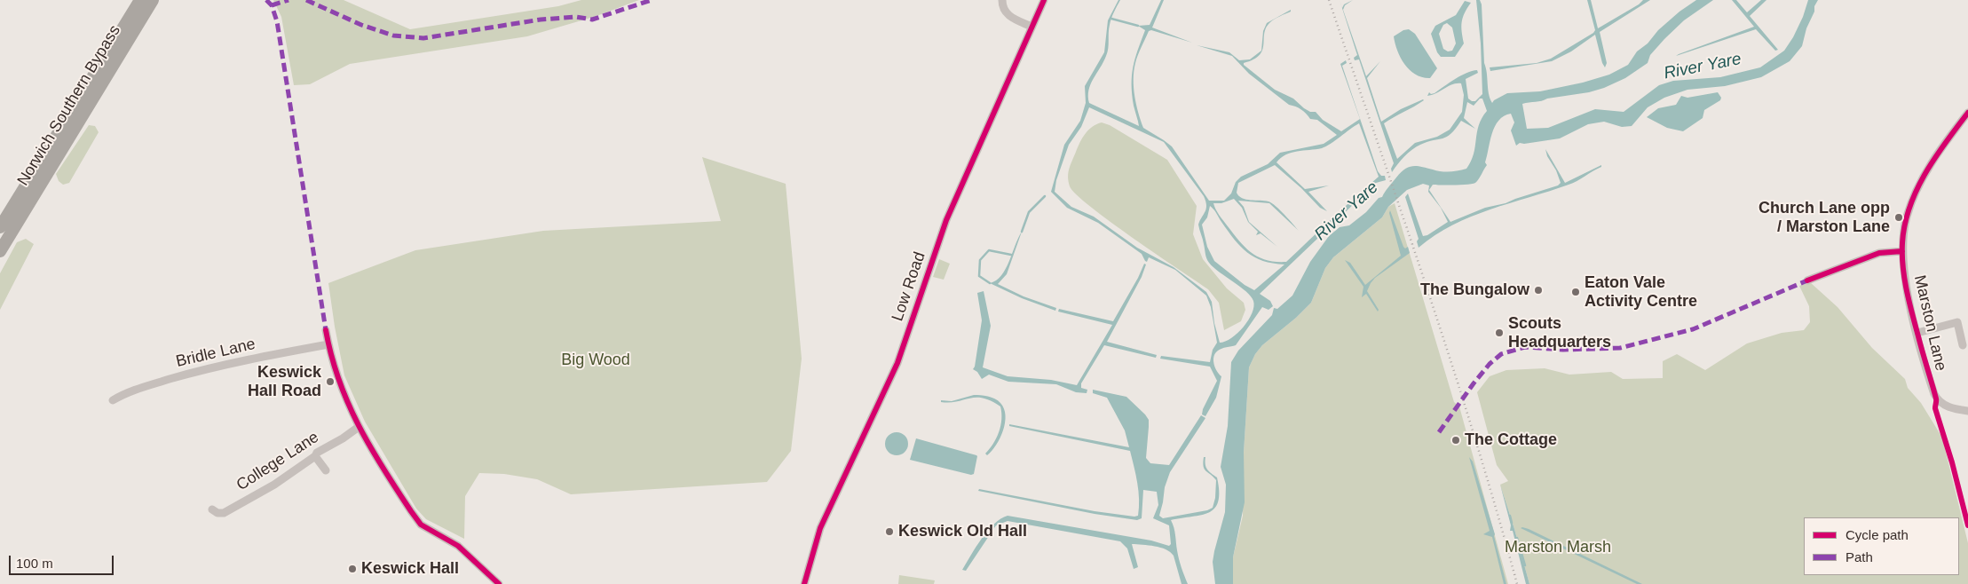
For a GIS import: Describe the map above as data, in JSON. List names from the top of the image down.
{
  "streets": {
    "highway": ["Norwich Southern Bypass"],
    "street": [
      "Low Road",
      "Marston Lane",
      "Bridle Lane",
      "College Lane"
    ]
  },
  "water": ["River Yare"],
  "parks": ["Big Wood", "Marston Marsh"],
  "places": [
    "Church Lane opp / Marston Lane",
    "The Bungalow",
    "Eaton Vale Activity Centre",
    "Scouts Headquarters",
    "Keswick Hall Road",
    "The Cottage",
    "Keswick Old Hall",
    "Keswick Hall"
  ],
  "legend": ["Cycle path", "Path"],
  "scale_bar": "100 m"
}
